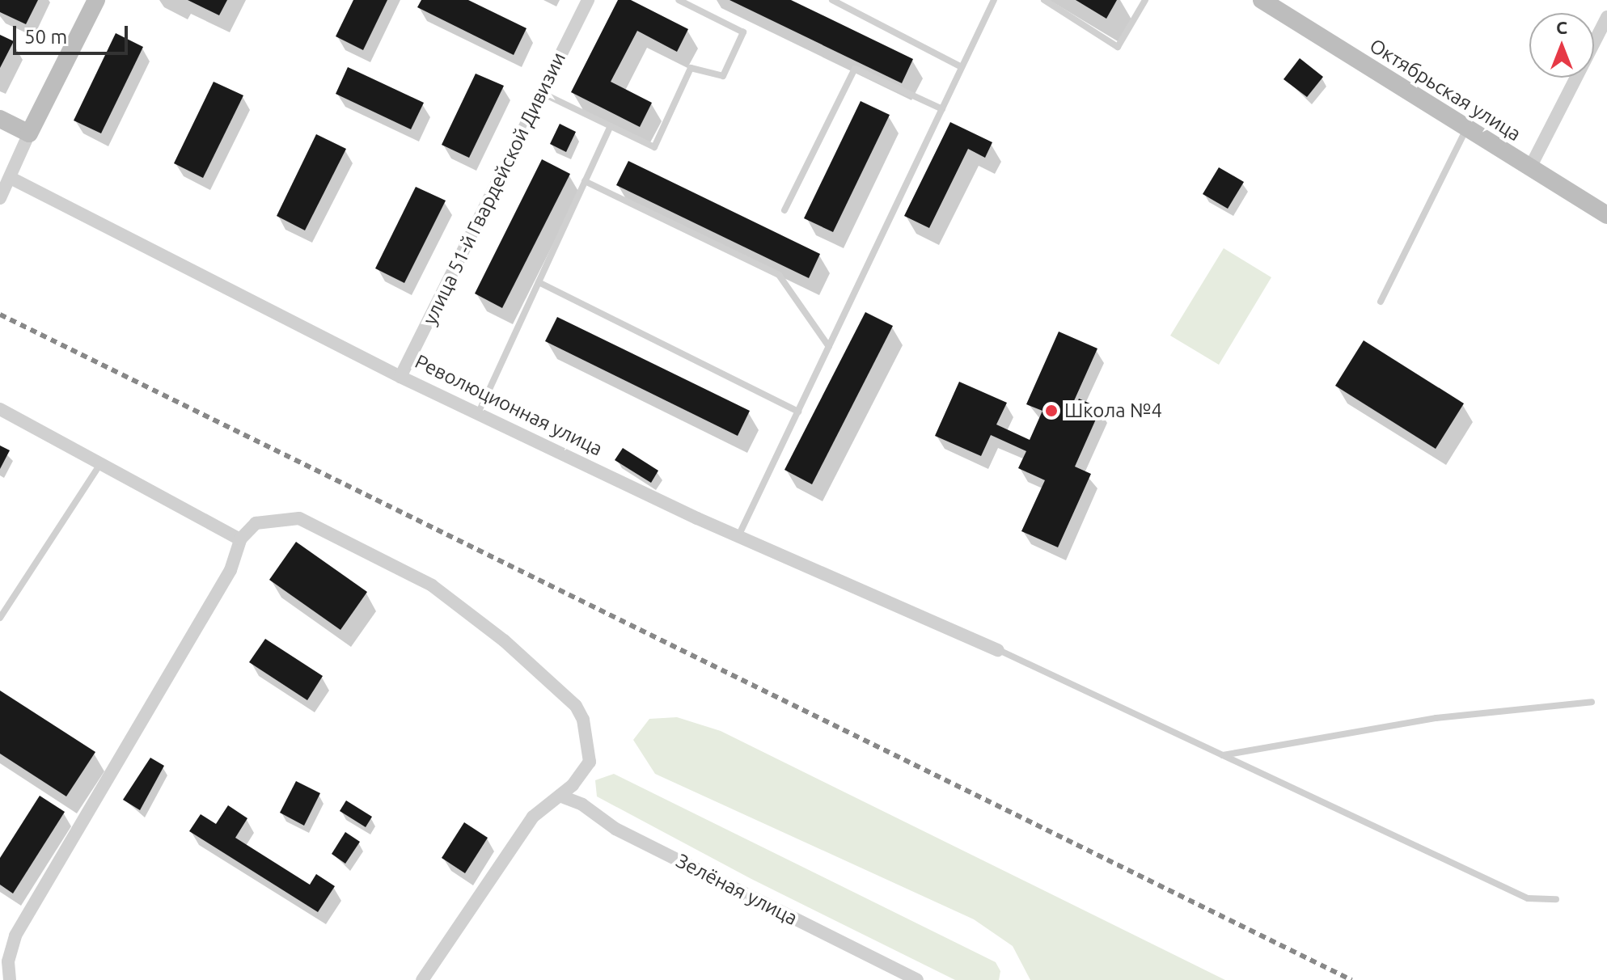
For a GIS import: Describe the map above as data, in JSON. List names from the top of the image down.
{
  "streets": {
    "main road": ["Октябрьская улица"],
    "street": ["улица 51-й Гвардейской Дивизии", "Революционная улица", "Зелёная улица"]
  },
  "crossings": [
    ["улица 51-й Гвардейской Дивизии", "Революционная улица"]
  ],
  "places": ["Школа №4"],
  "scale_bar": "50 m",
  "north": "top"
}
